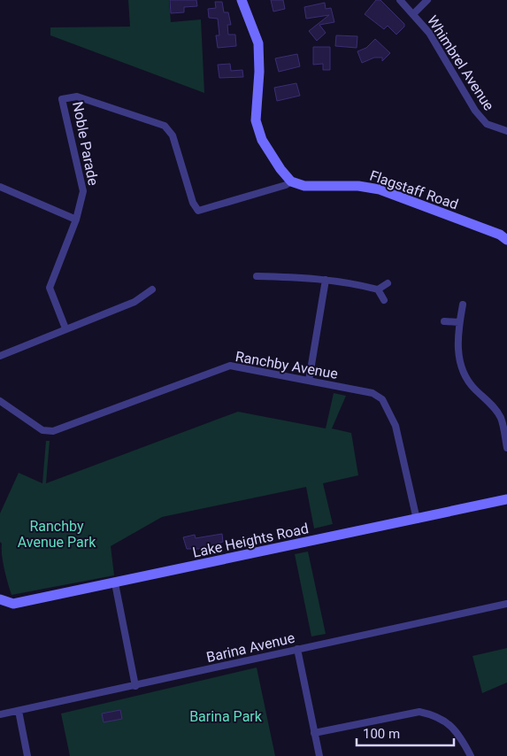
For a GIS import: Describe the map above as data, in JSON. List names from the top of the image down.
{
  "streets": {
    "main road": ["Flagstaff Road", "Lake Heights Road"],
    "street": [
      "Whimbrel Avenue",
      "Noble Parade",
      "Ranchby Avenue",
      "Barina Avenue"
    ]
  },
  "crossings": [
    ["Noble Parade", "Flagstaff Road"],
    ["Ranchby Avenue", "Lake Heights Road"]
  ],
  "parks": ["Ranchby Avenue Park", "Barina Park"],
  "scale_bar": "100 m"
}
